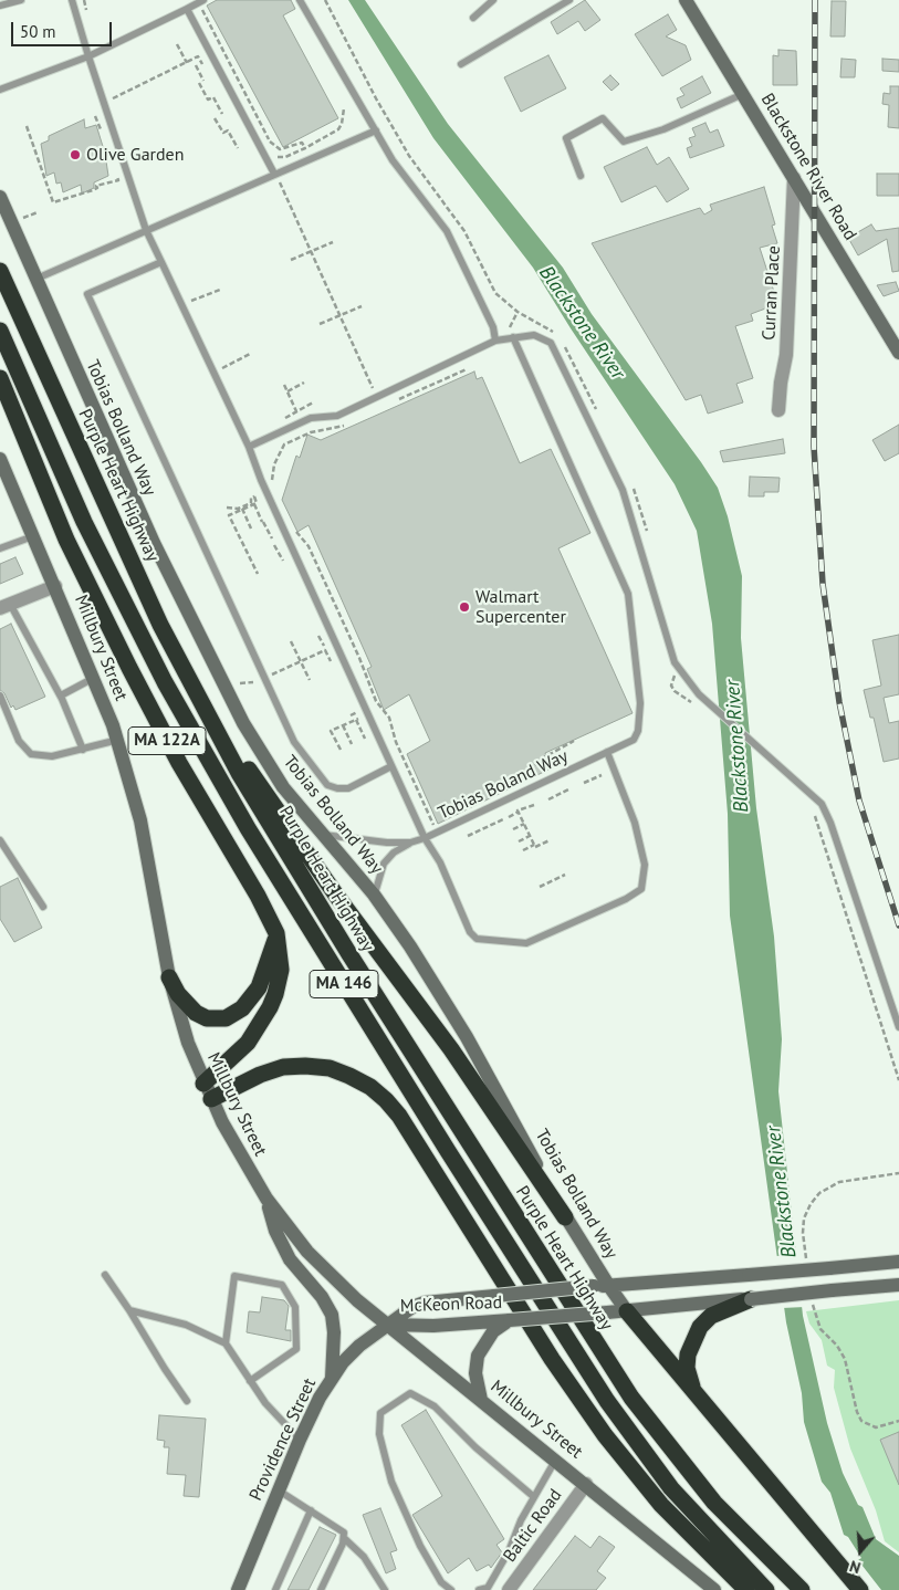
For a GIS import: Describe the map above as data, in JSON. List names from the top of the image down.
{
  "streets": {
    "highway": ["Purple Heart Highway", "MA 122A", "MA 146"],
    "main road": [
      "Blackstone River Road",
      "Tobias Bolland Way",
      "Millbury Street",
      "McKeon Road",
      "Providence Street"
    ],
    "street": ["Curran Place", "Baltic Road"],
    "lane": ["Tobias Boland Way"]
  },
  "crossings": [
    ["Blackstone River Road", "Curran Place"],
    ["Tobias Bolland Way", "MA 122A"],
    ["Tobias Bolland Way", "Tobias Boland Way"],
    ["Tobias Bolland Way", "McKeon Road"],
    ["Purple Heart Highway", "MA 122A"],
    ["Millbury Street", "MA 122A"],
    ["Millbury Street", "McKeon Road"],
    ["Millbury Street", "Providence Street"],
    ["Millbury Street", "Baltic Road"],
    ["McKeon Road", "Providence Street"]
  ],
  "water": ["Blackstone River"],
  "places": ["Olive Garden", "Walmart Supercenter"],
  "scale_bar": "50 m",
  "north": "bottom"
}
